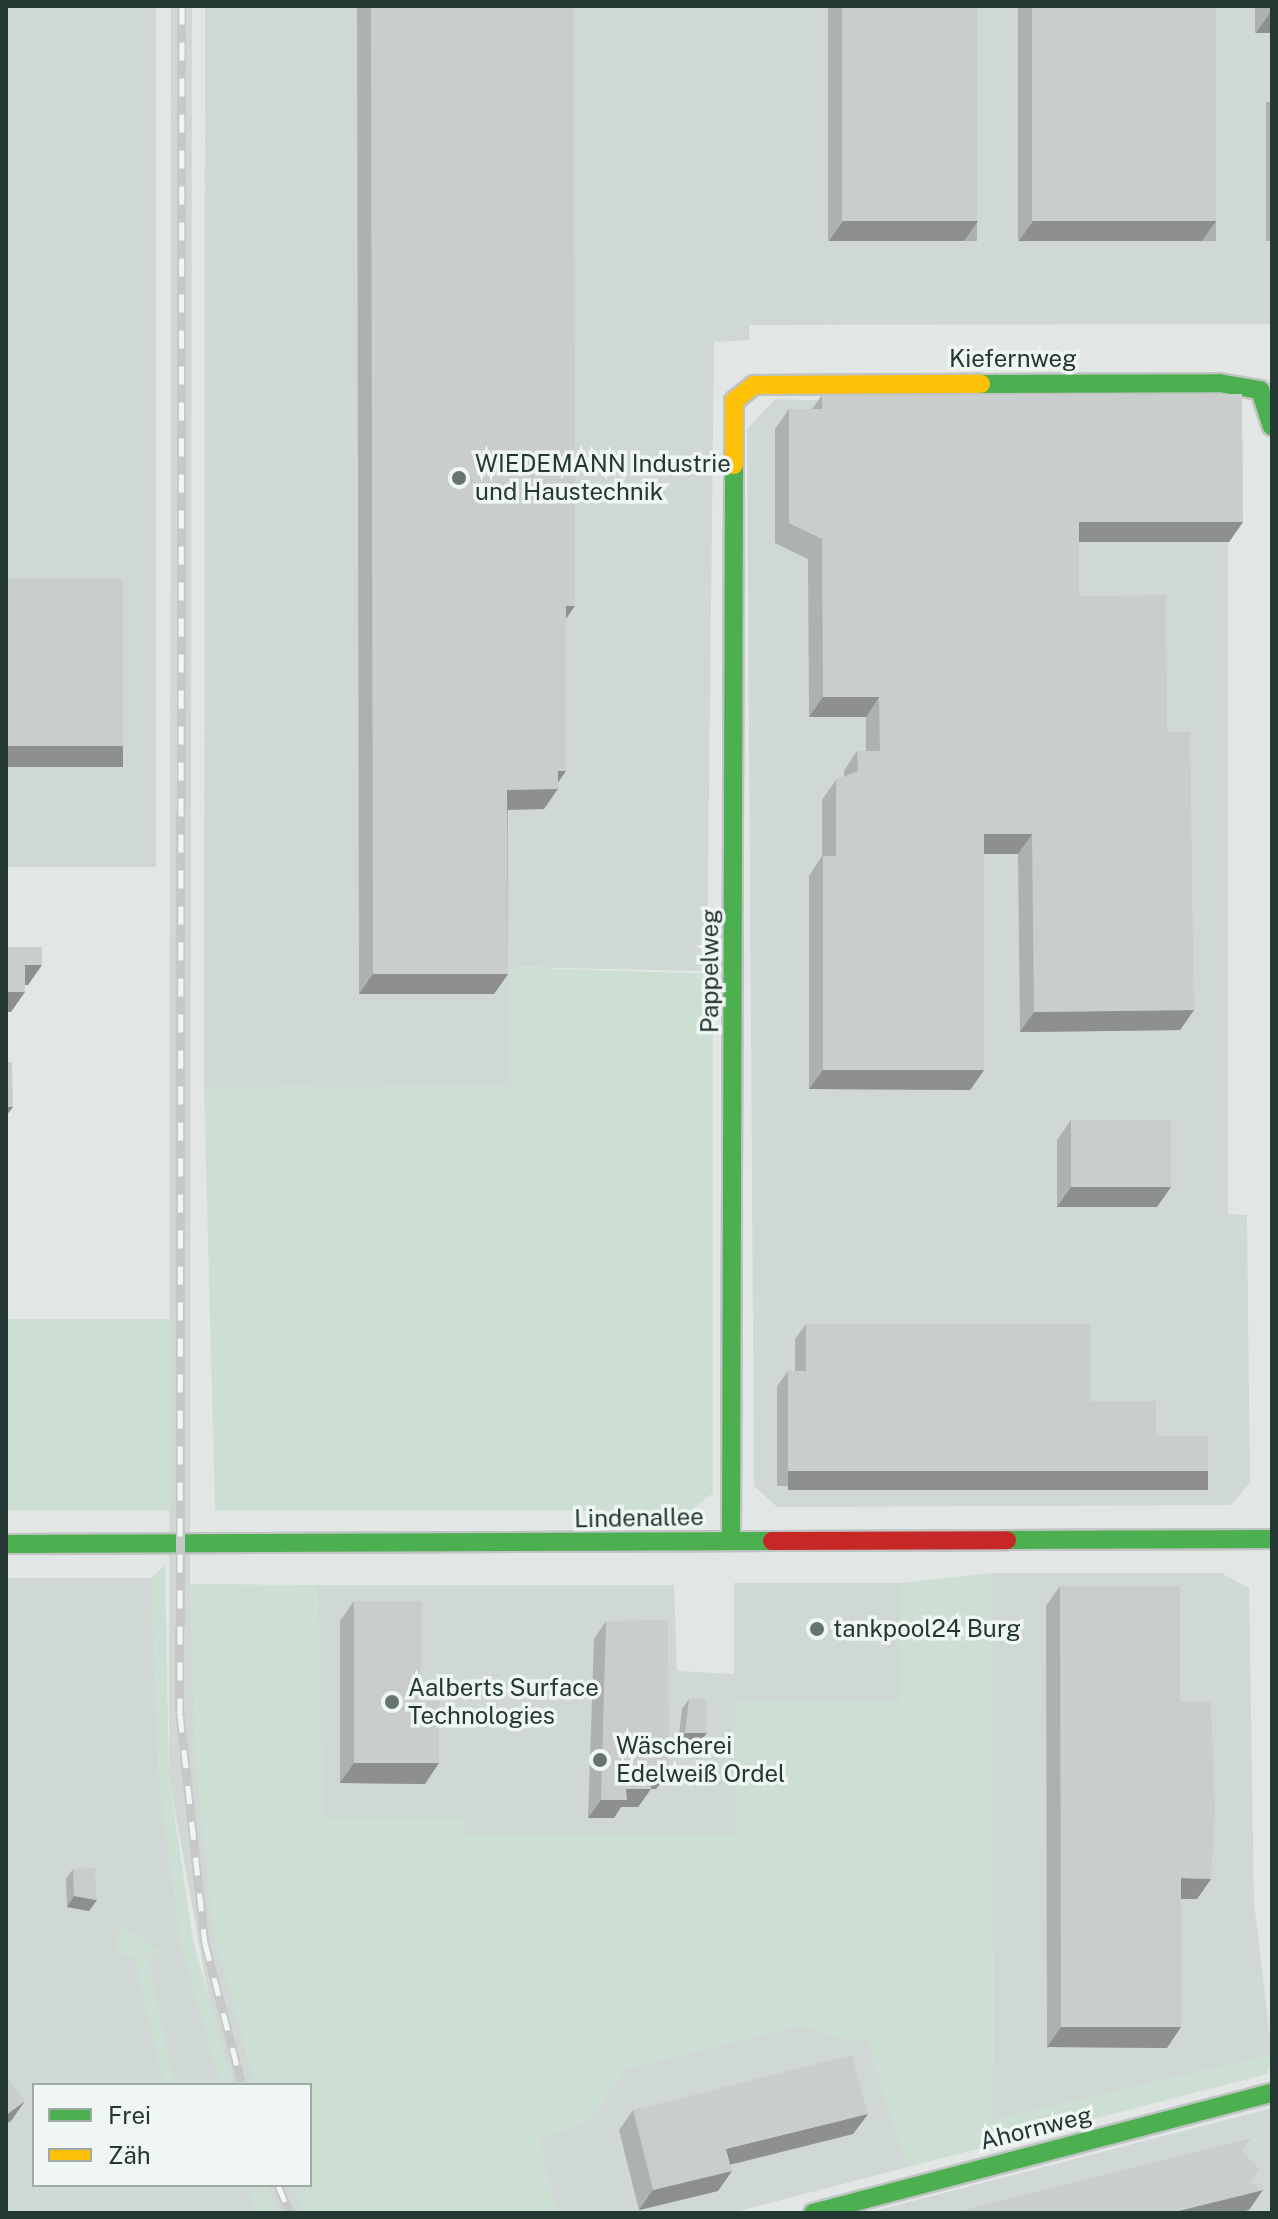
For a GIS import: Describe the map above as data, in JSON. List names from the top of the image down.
{
  "streets": {
    "street": [
      "Kiefernweg",
      "Pappelweg",
      "Lindenallee",
      "Ahornweg"
    ]
  },
  "crossings": [
    ["Kiefernweg", "Pappelweg"],
    ["Pappelweg", "Lindenallee"]
  ],
  "places": [
    "WIEDEMANN Industrie und Haustechnik",
    "tankpool24 Burg",
    "Aalberts Surface Technologies",
    "Wäscherei Edelweiß Ordel"
  ],
  "legend": ["Frei", "Zäh"]
}
